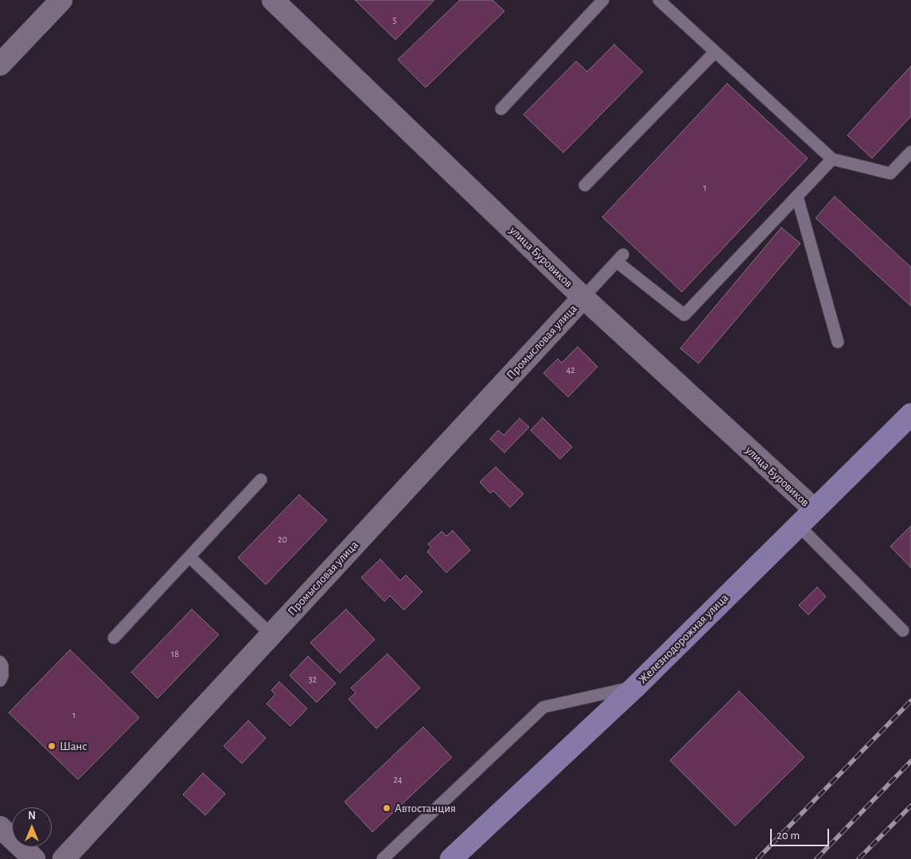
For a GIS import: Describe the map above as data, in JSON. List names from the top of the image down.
{
  "streets": {
    "main road": ["Железнодорожная улица"],
    "street": ["улица Буровиков", "Промысловая улица"]
  },
  "crossings": [
    ["улица Буровиков", "Промысловая улица"],
    ["улица Буровиков", "Железнодорожная улица"]
  ],
  "places": ["Шанс", "Автостанция"],
  "house_numbers": [
    "5",
    "1",
    "42",
    "20",
    "18",
    "32",
    "1",
    "24"
  ],
  "scale_bar": "20 m",
  "north": "top"
}
